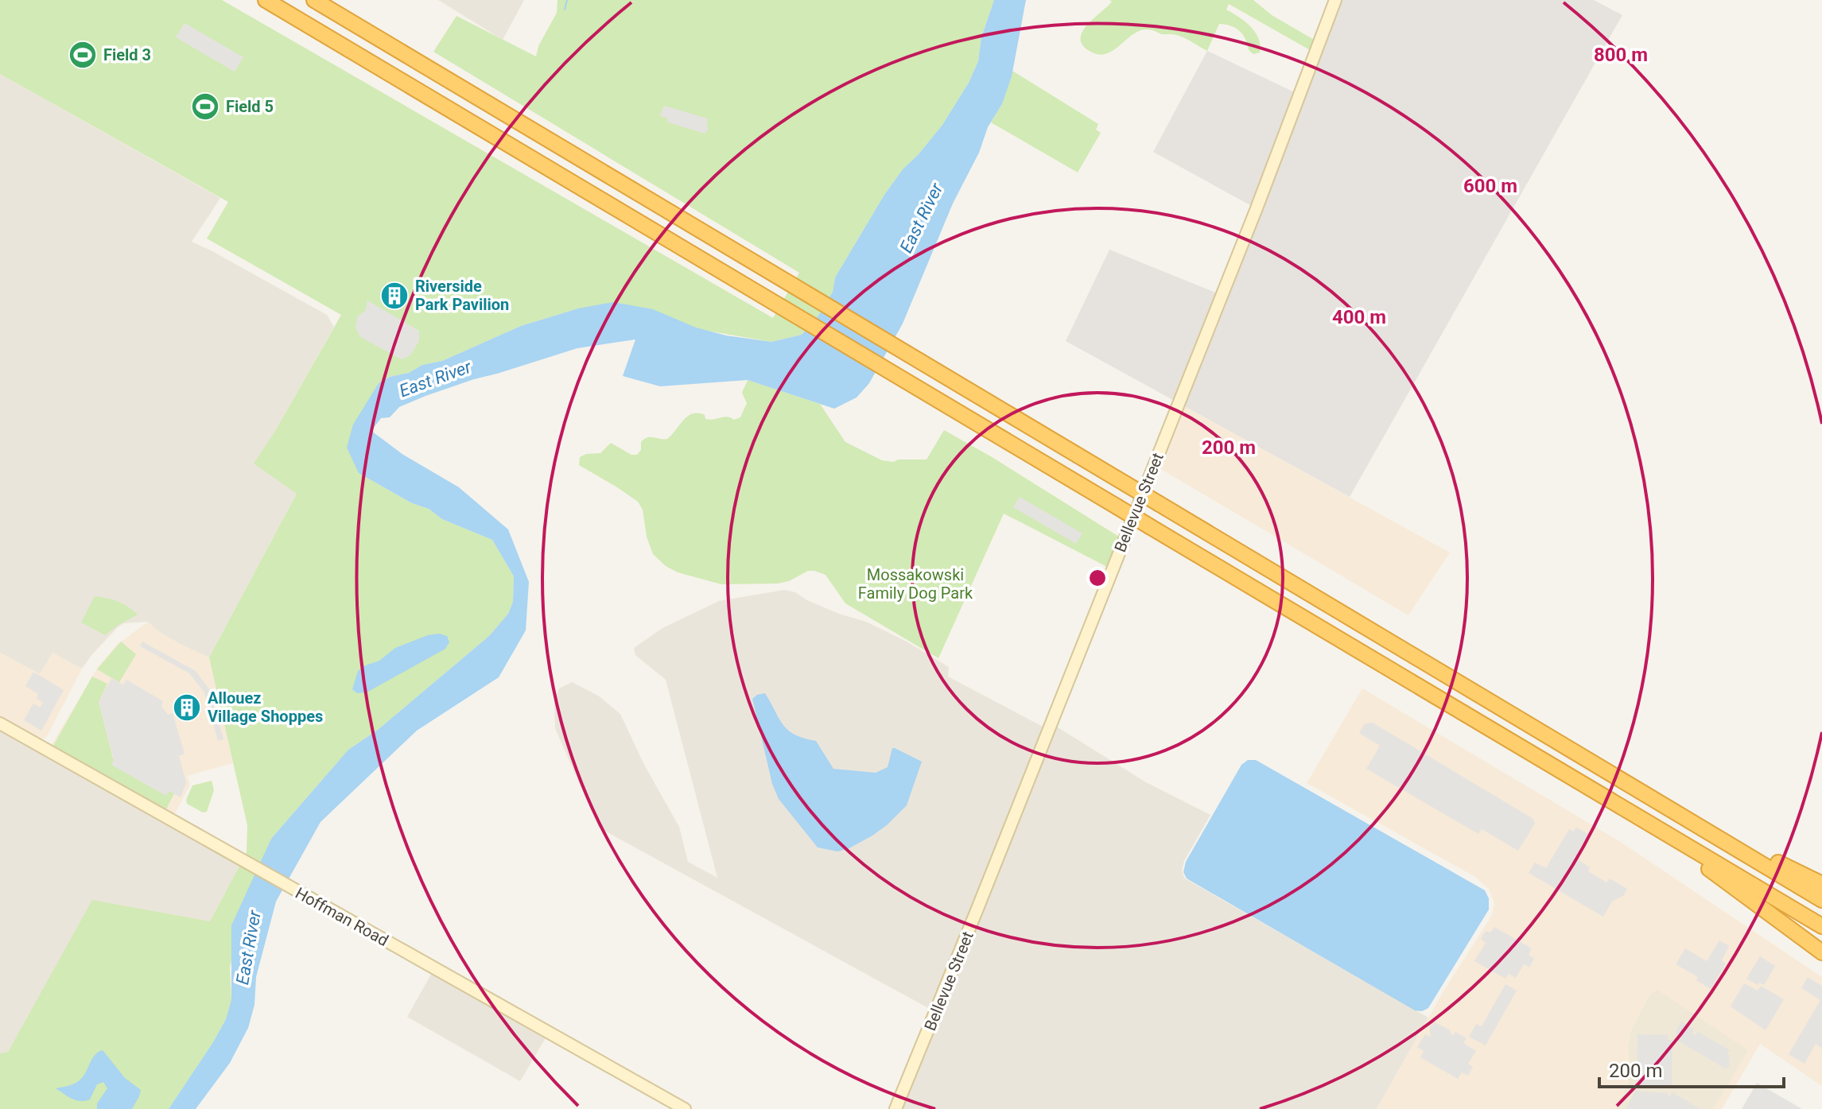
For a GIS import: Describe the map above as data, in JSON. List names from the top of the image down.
{
  "streets": {
    "street": ["Bellevue Street", "Hoffman Road"]
  },
  "water": ["East River"],
  "parks": ["Mossakowski Family Dog Park"],
  "places": {
    "sports": ["Field 3", "Field 5"],
    "building": ["Riverside Park Pavilion", "Allouez Village Shoppes"]
  },
  "scale_bar": "200 m",
  "rings": [
    "800 m",
    "600 m",
    "400 m",
    "200 m"
  ]
}
